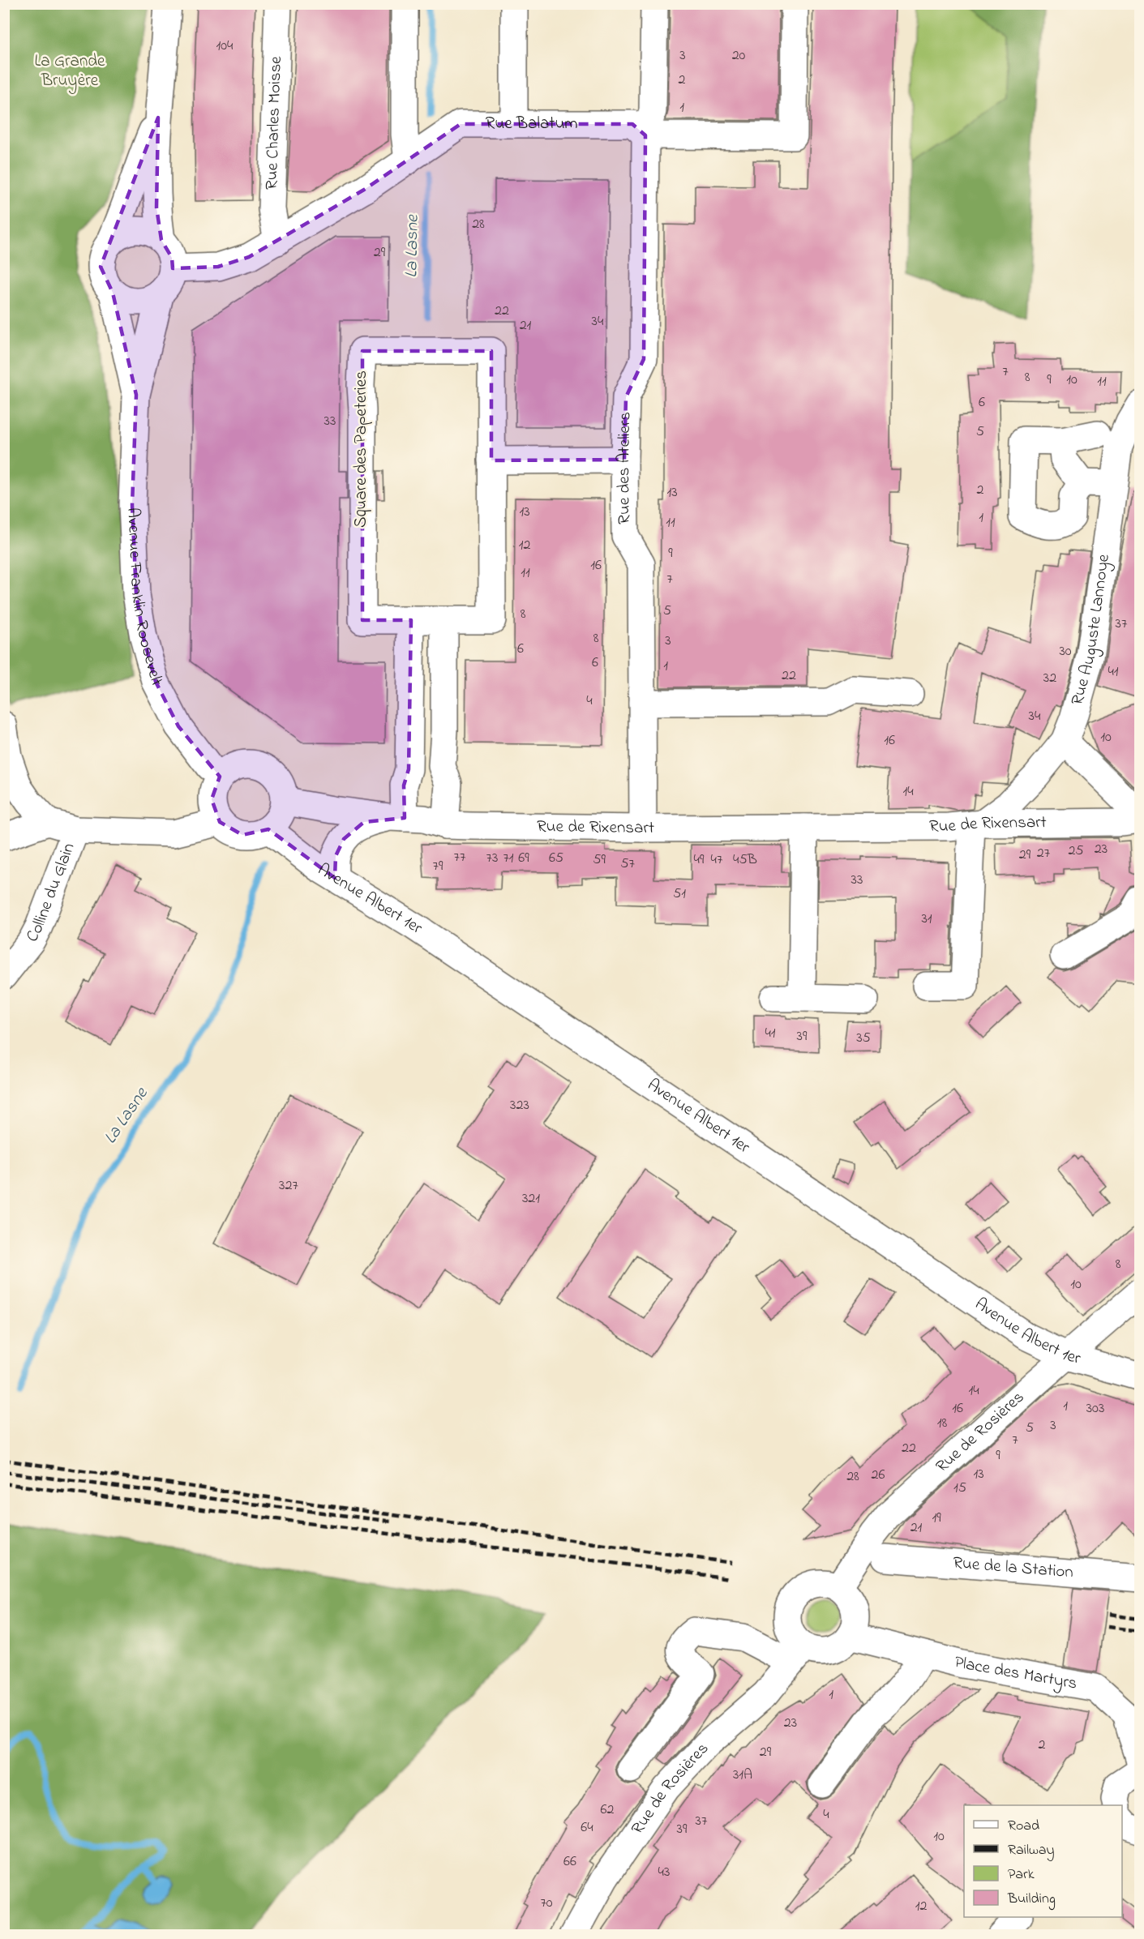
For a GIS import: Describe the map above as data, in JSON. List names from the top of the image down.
{
  "streets": {
    "street": [
      "Rue Charles Moisse",
      "Rue Balatum",
      "Square des Papeteries",
      "Rue des Ateliers",
      "Avenue Franklin Roosevelt",
      "Rue Auguste Lannoye",
      "Rue de Rixensart",
      "Colline du Glain",
      "Avenue Albert 1er",
      "Rue de Rosières",
      "Rue de la Station",
      "Place des Martyrs"
    ]
  },
  "crossings": [
    ["Rue Charles Moisse", "Rue Balatum"],
    ["Rue Balatum", "Rue des Ateliers"],
    ["Rue Balatum", "Avenue Franklin Roosevelt"],
    ["Rue des Ateliers", "Rue de Rixensart"],
    ["Avenue Franklin Roosevelt", "Rue de Rixensart"],
    ["Avenue Franklin Roosevelt", "Colline du Glain"],
    ["Avenue Franklin Roosevelt", "Avenue Albert 1er"],
    ["Rue Auguste Lannoye", "Rue de Rixensart"],
    ["Rue de Rixensart", "Colline du Glain"],
    ["Rue de Rixensart", "Avenue Albert 1er"],
    ["Colline du Glain", "Avenue Albert 1er"],
    ["Avenue Albert 1er", "Rue de Rosières"],
    ["Rue de Rosières", "Place des Martyrs"]
  ],
  "water": ["La Lasne"],
  "parks": ["La Grande Bruyère"],
  "house_numbers": [
    "104",
    "3",
    "20",
    "2",
    "1",
    "28",
    "29",
    "22",
    "34",
    "21",
    "7",
    "8",
    "9",
    "10",
    "11",
    "6",
    "33",
    "5",
    "2",
    "13",
    "13",
    "1",
    "11",
    "12",
    "9",
    "16",
    "11",
    "7",
    "5",
    "8",
    "37",
    "8",
    "3",
    "6",
    "30",
    "6",
    "1",
    "41",
    "22",
    "32",
    "4",
    "34",
    "10",
    "16",
    "14",
    "23",
    "25",
    "27",
    "29",
    "77",
    "73",
    "71",
    "69",
    "65",
    "59",
    "49",
    "47",
    "45B",
    "57",
    "79",
    "33",
    "51",
    "31",
    "41",
    "39",
    "35",
    "323",
    "327",
    "321",
    "8",
    "10",
    "14",
    "1",
    "16",
    "303",
    "18",
    "3",
    "5",
    "7",
    "22",
    "9",
    "13",
    "26",
    "28",
    "15",
    "19",
    "21",
    "1",
    "23",
    "2",
    "29",
    "31A",
    "62",
    "4",
    "37",
    "64",
    "39",
    "10",
    "66",
    "43",
    "70",
    "12"
  ],
  "legend": [
    "Road",
    "Railway",
    "Park",
    "Building"
  ]
}
